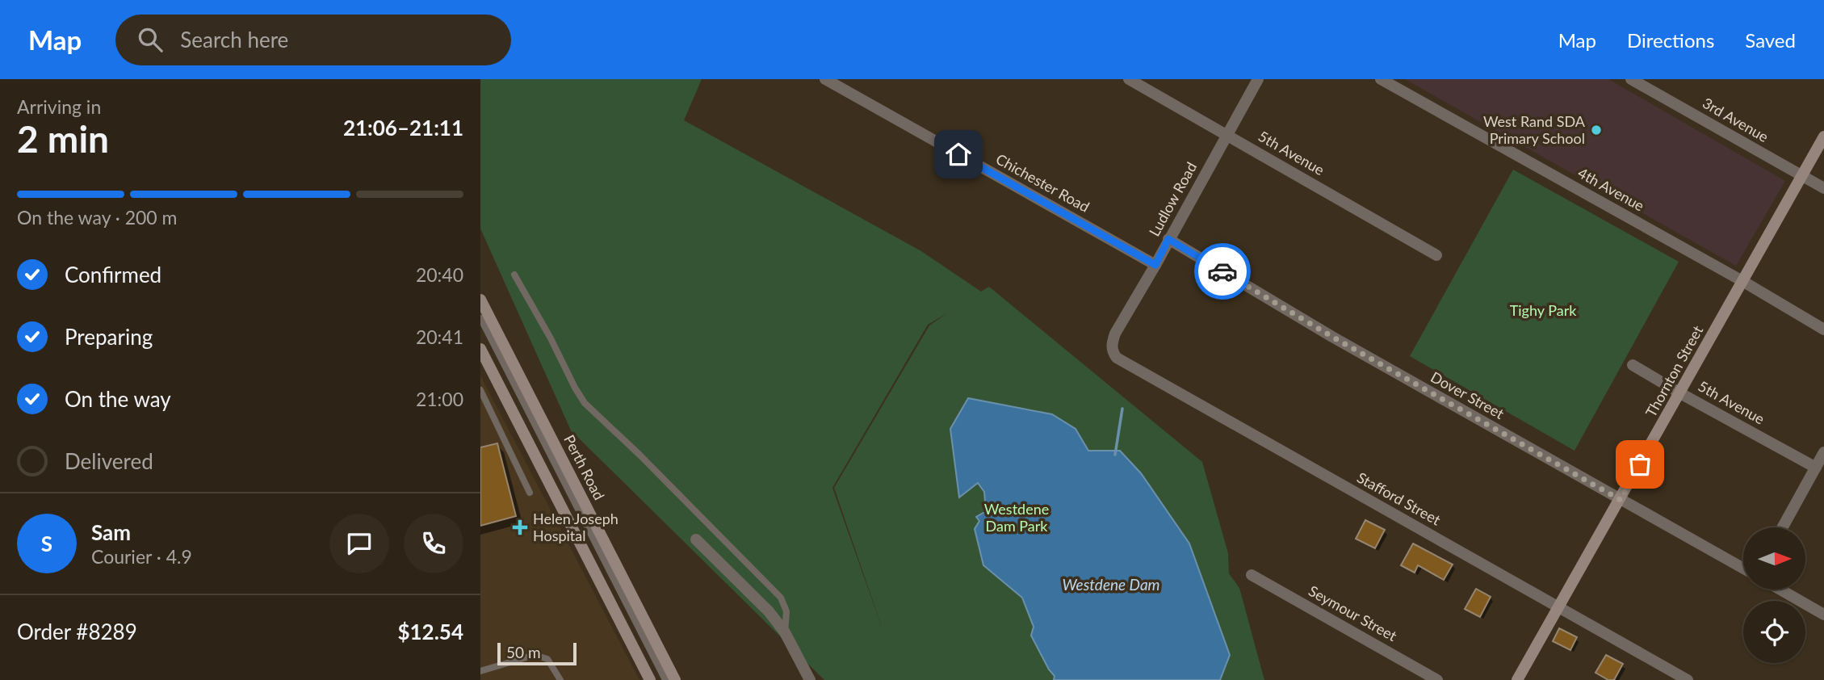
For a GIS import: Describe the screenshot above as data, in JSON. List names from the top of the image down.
{
  "streets": {
    "main road": ["Thornton Street", "Perth Road"],
    "street": [
      "3rd Avenue",
      "5th Avenue",
      "Chichester Road",
      "4th Avenue",
      "Ludlow Road",
      "Dover Street",
      "Stafford Street",
      "Seymour Street"
    ]
  },
  "crossings": [
    ["3rd Avenue", "Thornton Street"],
    ["5th Avenue", "Ludlow Road"],
    ["5th Avenue", "Thornton Street"],
    ["Chichester Road", "Ludlow Road"],
    ["4th Avenue", "Thornton Street"],
    ["Ludlow Road", "Dover Street"],
    ["Ludlow Road", "Stafford Street"],
    ["Thornton Street", "Dover Street"],
    ["Thornton Street", "Stafford Street"]
  ],
  "water": ["Westdene Dam"],
  "parks": ["Tighy Park", "Westdene Dam Park"],
  "places": {
    "other": ["West Rand SDA Primary School"],
    "health": ["Helen Joseph Hospital"]
  },
  "scale_bar": "50 m",
  "north": "right",
  "page": {
    "header": "Map",
    "search": "Search here",
    "nav": ["Map", "Directions", "Saved"],
    "heading": ["2 min", "Arriving in", "21:06–21:11"],
    "panel": [
      "Sam",
      "Courier · 4.9",
      "Order #8289",
      "$12.54"
    ],
    "bar": "On the way · 200 m",
    "list": [
      ["Confirmed", "20:40"],
      ["Preparing", "20:41"],
      ["On the way", "21:00"],
      "Delivered"
    ],
    "round": "S",
    "scale": "50 m"
  }
}
